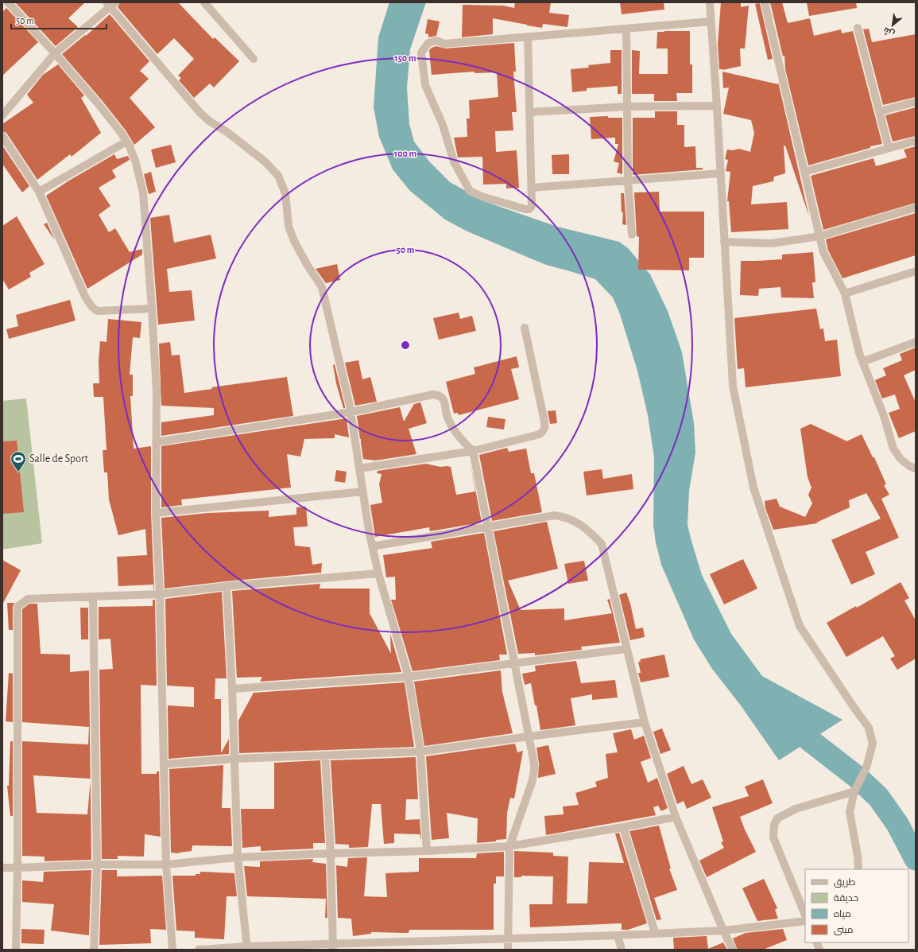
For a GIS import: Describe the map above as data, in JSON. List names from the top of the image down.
{
  "places": {
    "sports": ["Salle de Sport"]
  },
  "legend": [
    "طريق",
    "حديقة",
    "مياه",
    "مبنى"
  ],
  "scale_bar": "50 m",
  "north": "bottom left",
  "rings": ["150 m", "100 m", "50 m"]
}
